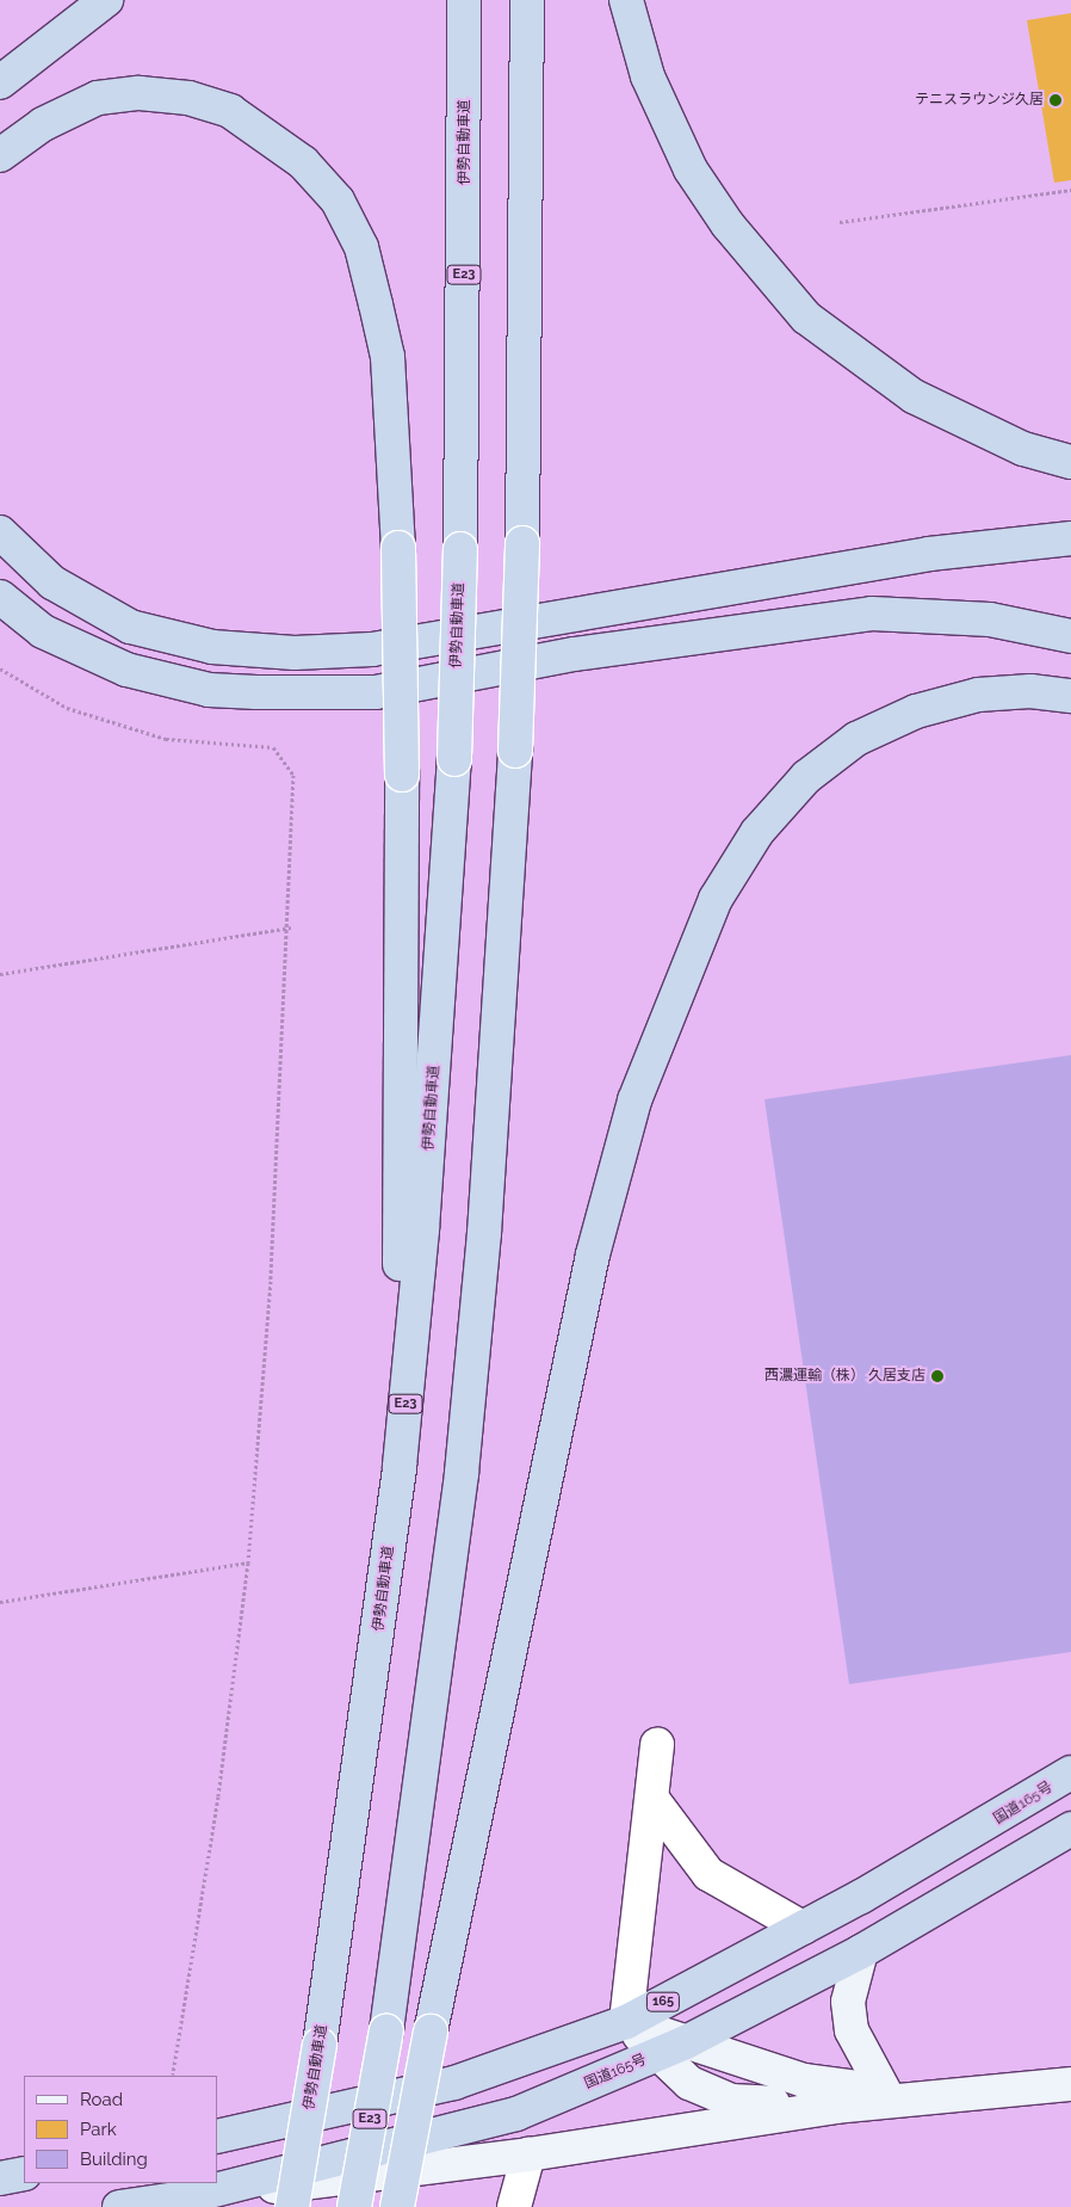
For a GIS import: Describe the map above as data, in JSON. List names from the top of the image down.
{
  "streets": {
    "highway": [
      "伊勢自動車道",
      "E23",
      "国道165号",
      "165"
    ]
  },
  "places": ["テニスラウンジ久居", "西濃運輸（株） 久居支店"],
  "legend": ["Road", "Park", "Building"]
}
